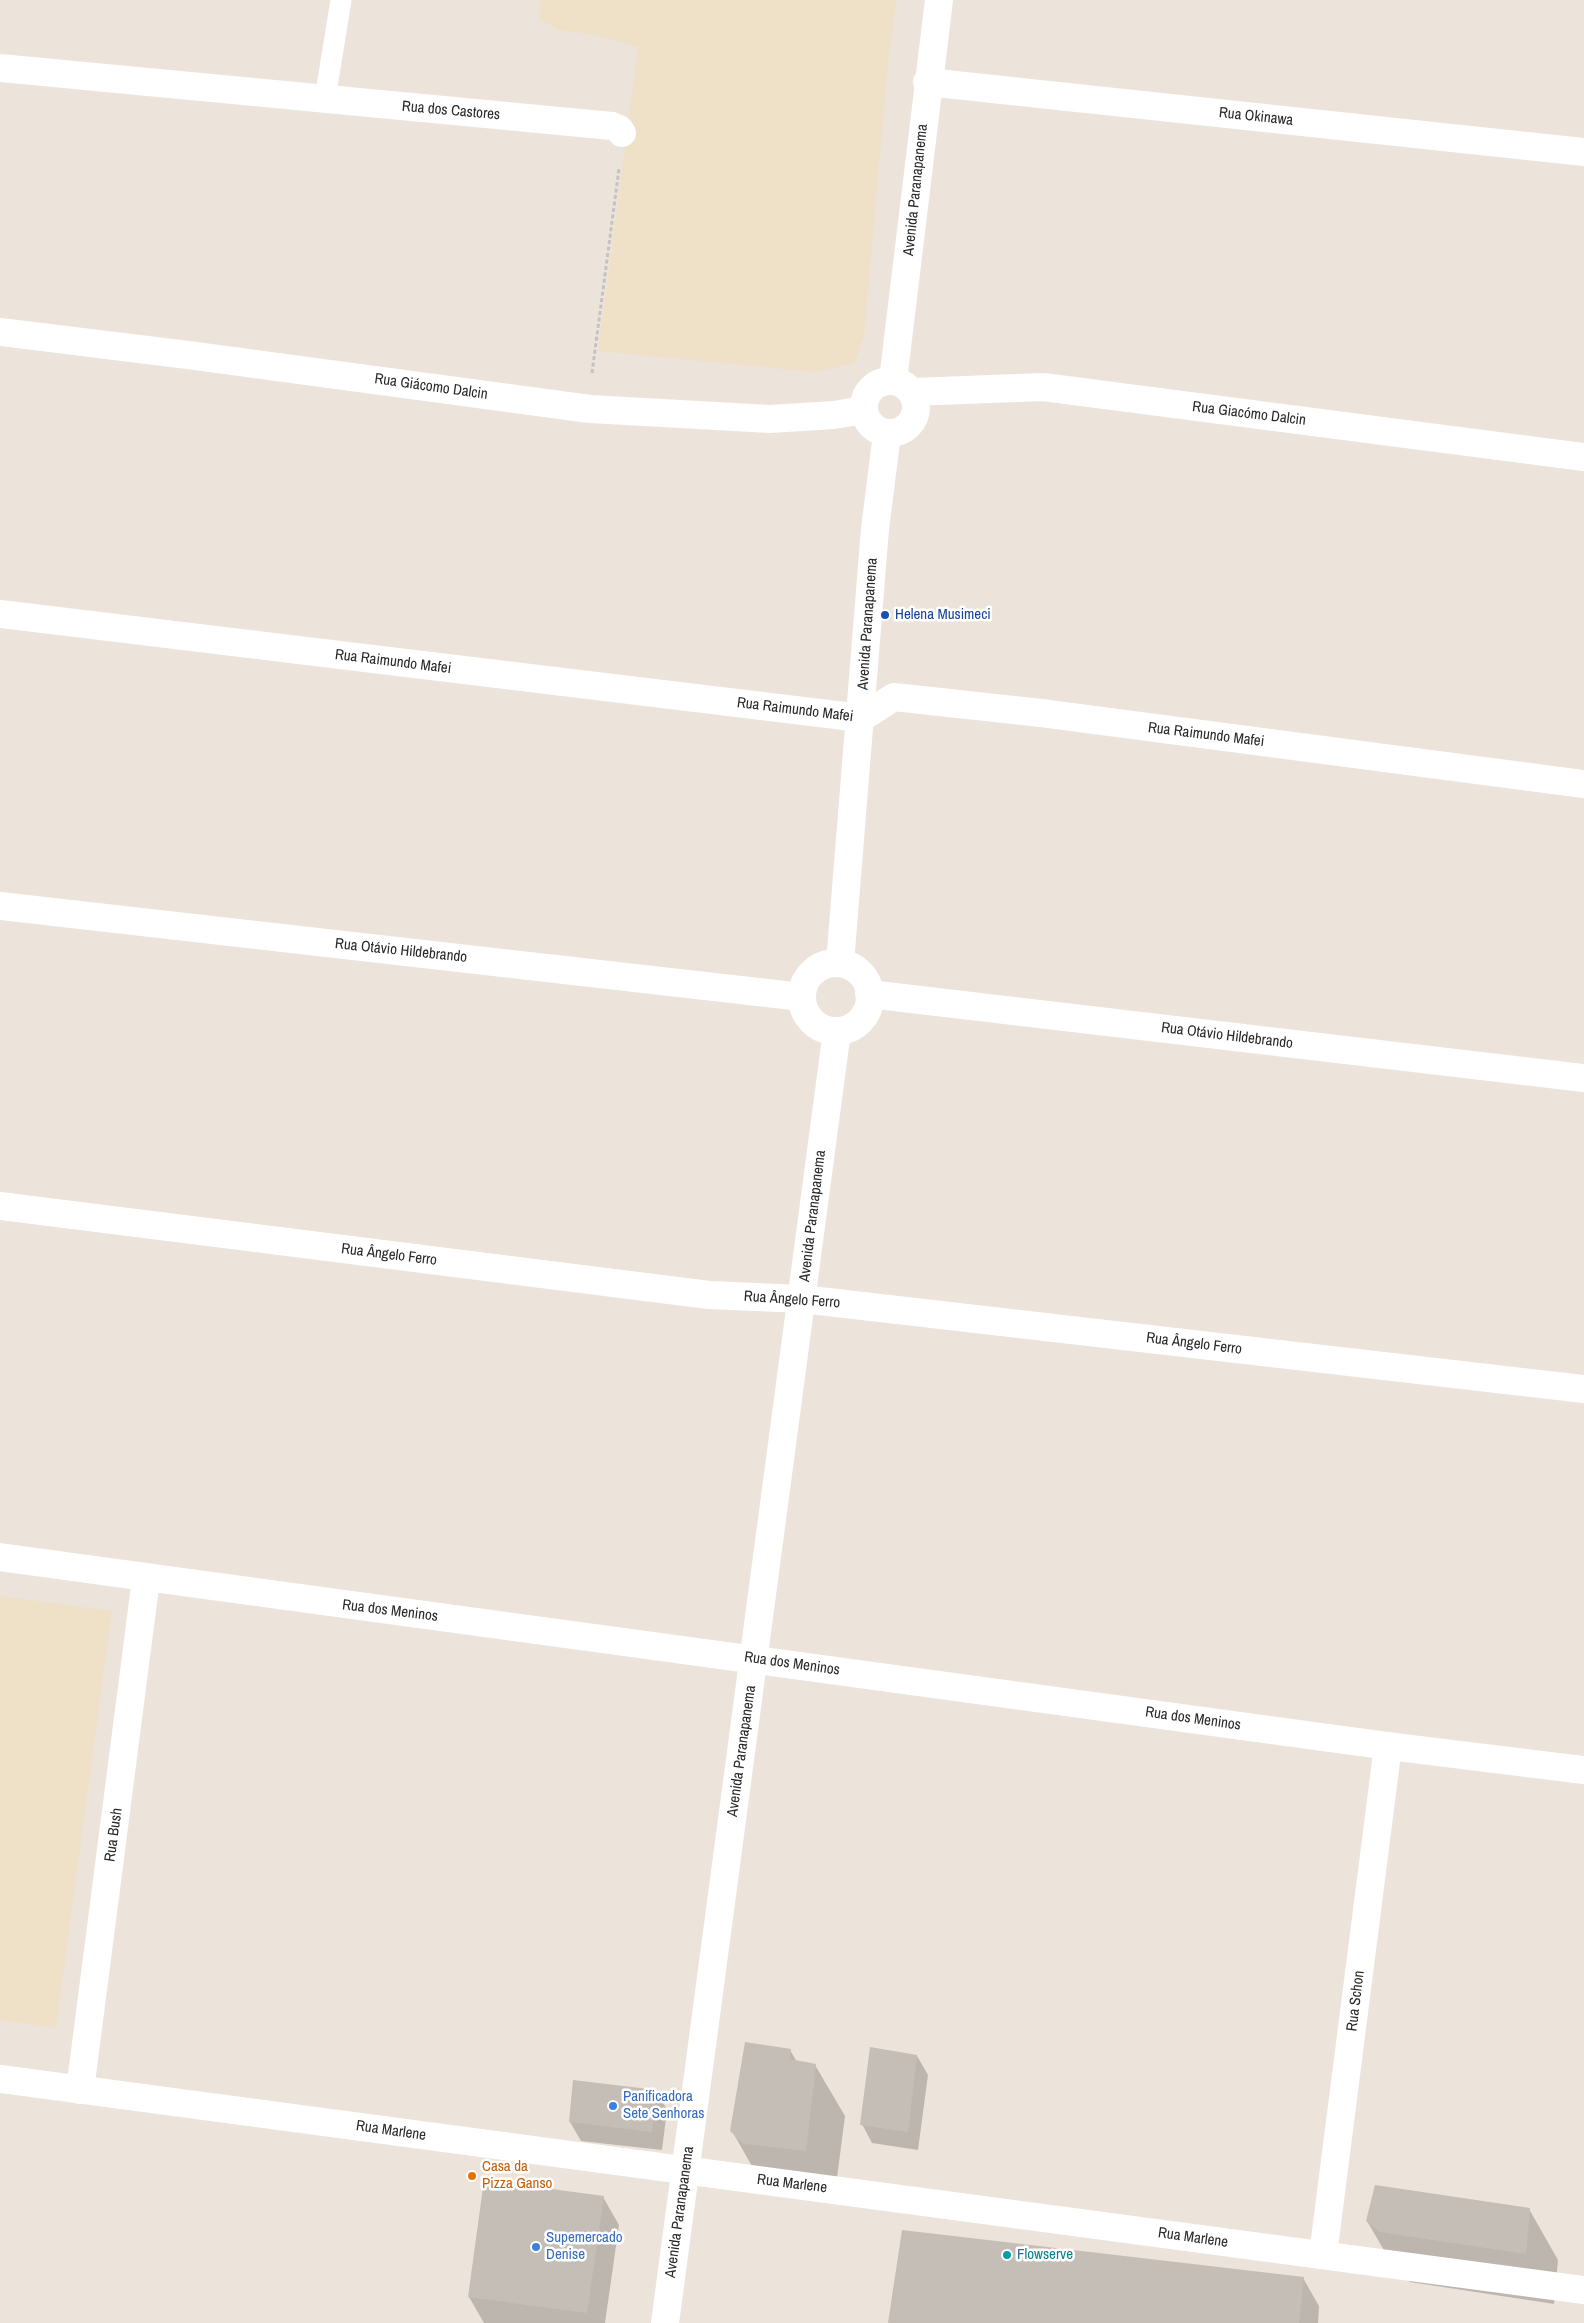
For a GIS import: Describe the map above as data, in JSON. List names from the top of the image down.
{
  "streets": {
    "street": [
      "Rua dos Castores",
      "Rua Okinawa",
      "Avenida Paranapanema",
      "Rua Giácomo Dalcin",
      "Rua Giacómo Dalcin",
      "Rua Raimundo Mafei",
      "Rua Otávio Hildebrando",
      "Rua Ângelo Ferro",
      "Rua dos Meninos",
      "Rua Bush",
      "Rua Schon",
      "Rua Marlene"
    ]
  },
  "crossings": [
    ["Rua Okinawa", "Avenida Paranapanema"],
    ["Avenida Paranapanema", "Rua Giácomo Dalcin"],
    ["Avenida Paranapanema", "Rua Giacómo Dalcin"],
    ["Avenida Paranapanema", "Rua Raimundo Mafei"],
    ["Avenida Paranapanema", "Rua Otávio Hildebrando"],
    ["Avenida Paranapanema", "Rua Ângelo Ferro"],
    ["Avenida Paranapanema", "Rua dos Meninos"],
    ["Avenida Paranapanema", "Rua Marlene"],
    ["Rua Giácomo Dalcin", "Rua Giacómo Dalcin"],
    ["Rua dos Meninos", "Rua Bush"],
    ["Rua dos Meninos", "Rua Schon"],
    ["Rua Bush", "Rua Marlene"],
    ["Rua Schon", "Rua Marlene"]
  ],
  "places": [
    "Helena Musimeci",
    "Panificadora Sete Senhoras",
    "Casa da Pizza Ganso",
    "Supemercado Denise",
    "Flowserve"
  ]
}
